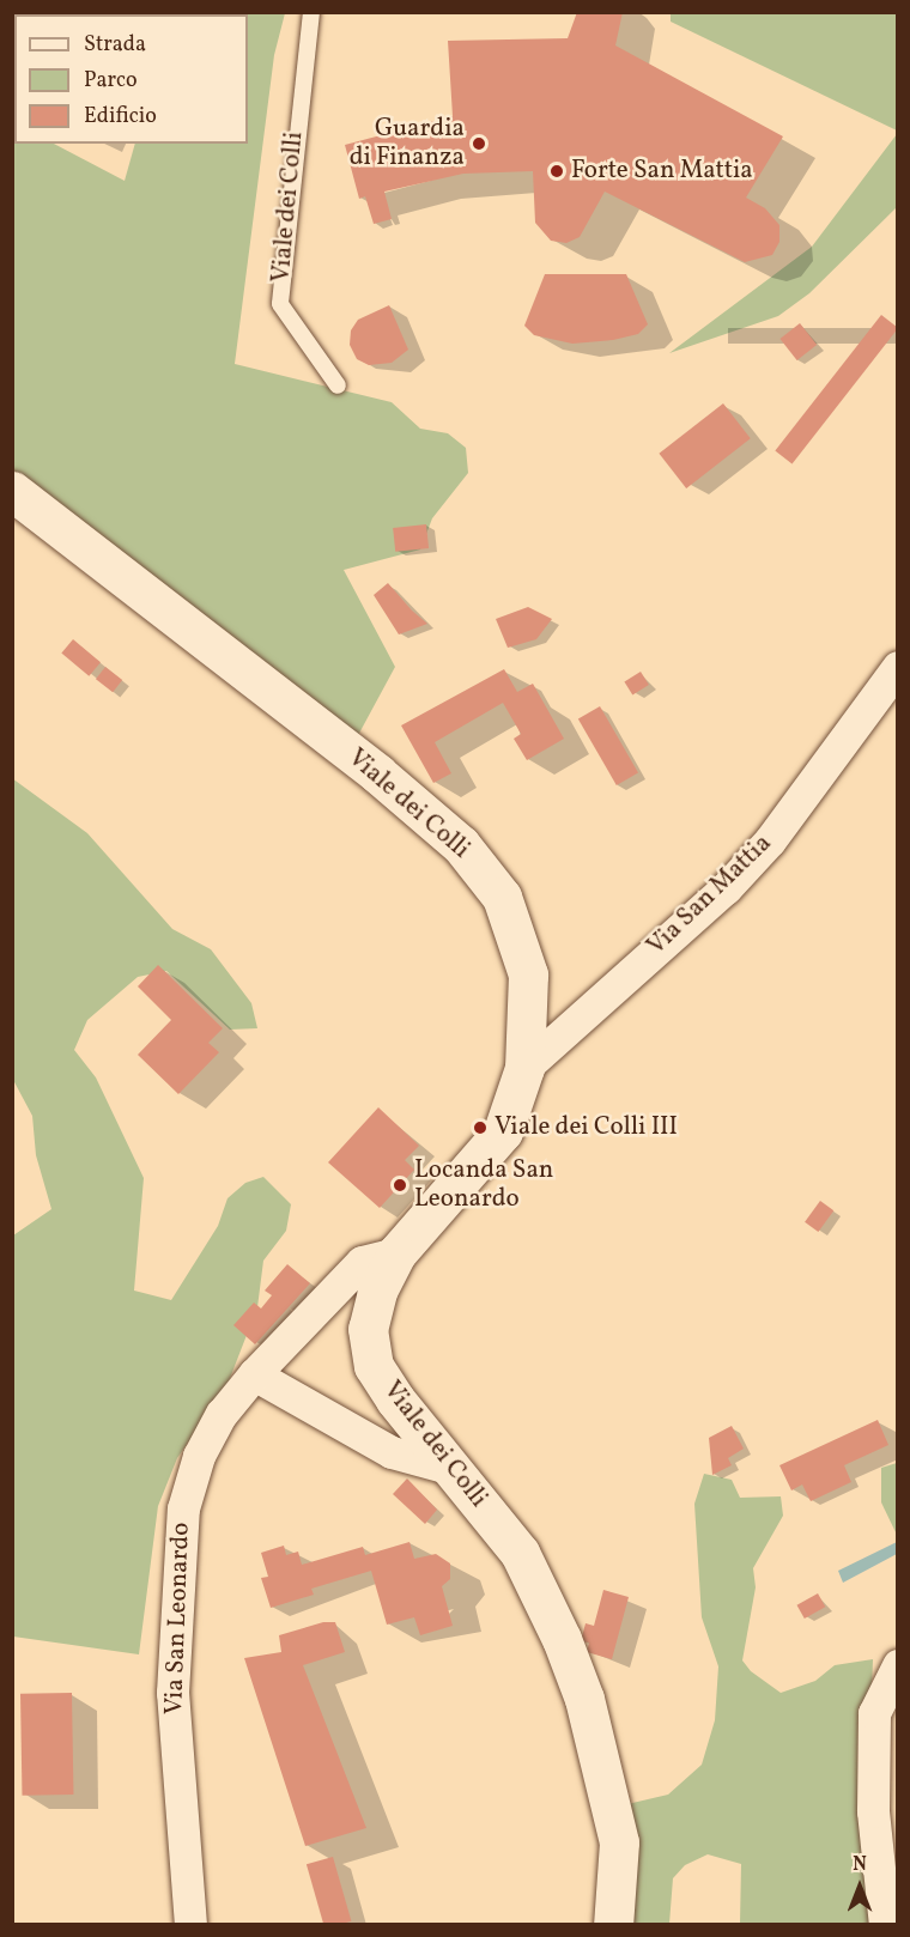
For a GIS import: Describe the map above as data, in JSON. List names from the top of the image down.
{
  "streets": {
    "street": ["Viale dei Colli", "Via San Mattia", "Via San Leonardo"]
  },
  "crossings": [
    ["Viale dei Colli", "Via San Mattia"],
    ["Viale dei Colli", "Via San Leonardo"]
  ],
  "places": [
    "Guardia di Finanza",
    "Forte San Mattia",
    "Viale dei Colli III",
    "Locanda San Leonardo"
  ],
  "legend": ["Strada", "Parco", "Edificio"],
  "north": "top"
}
